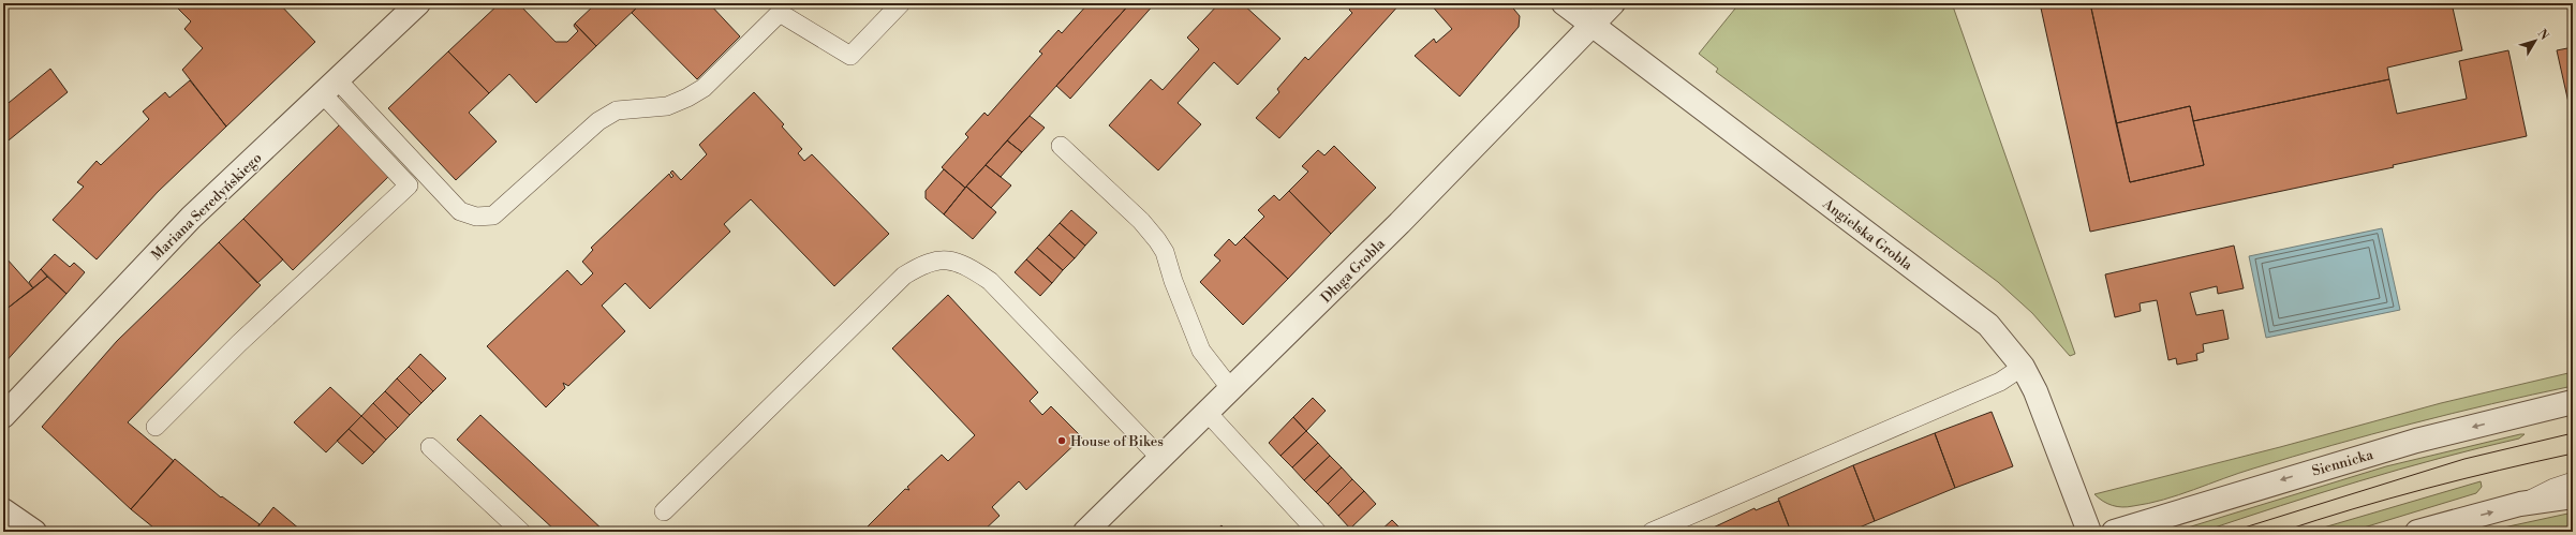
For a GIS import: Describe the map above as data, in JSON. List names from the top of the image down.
{
  "streets": {
    "street": [
      "Mariana Seredyńskiego",
      "Angielska Grobla",
      "Długa Grobla",
      "Siennicka"
    ]
  },
  "crossings": [
    ["Angielska Grobla", "Długa Grobla"]
  ],
  "places": ["House of Bikes"],
  "north": "top right"
}
